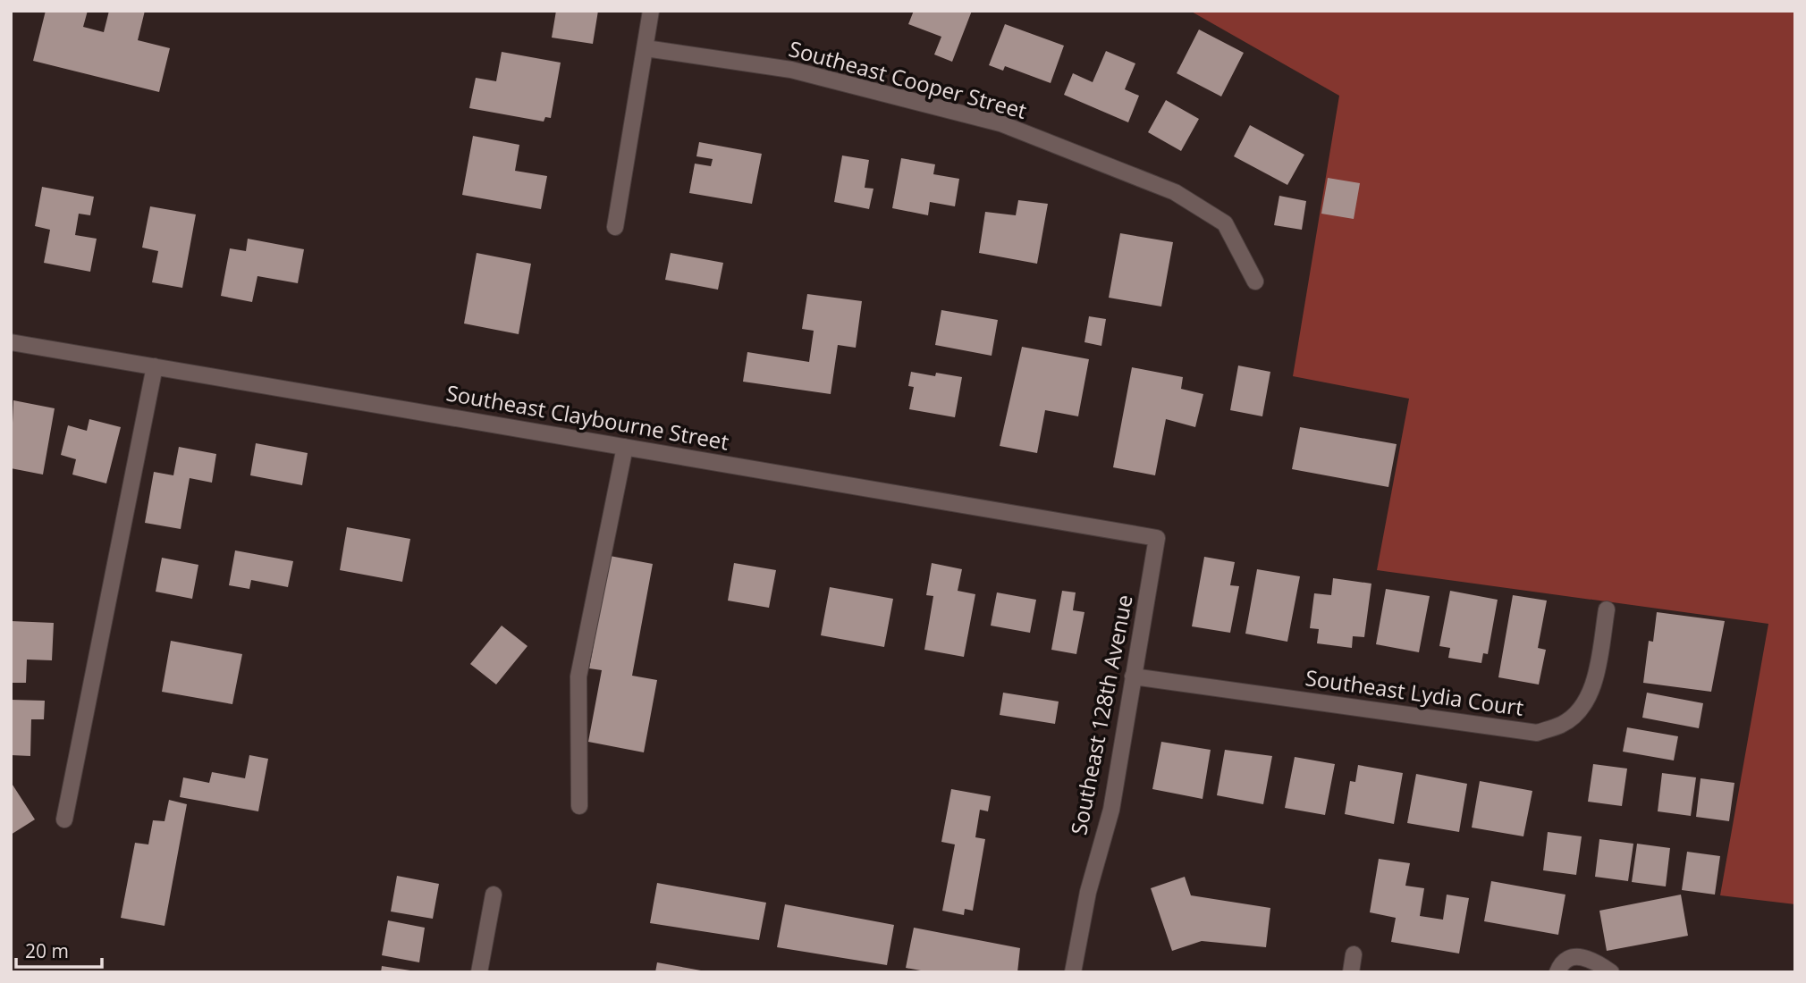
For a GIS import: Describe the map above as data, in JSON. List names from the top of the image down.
{
  "streets": {
    "street": [
      "Southeast Cooper Street",
      "Southeast Claybourne Street",
      "Southeast Lydia Court",
      "Southeast 128th Avenue"
    ]
  },
  "crossings": [
    ["Southeast Claybourne Street", "Southeast 128th Avenue"],
    ["Southeast Lydia Court", "Southeast 128th Avenue"]
  ],
  "scale_bar": "20 m"
}
